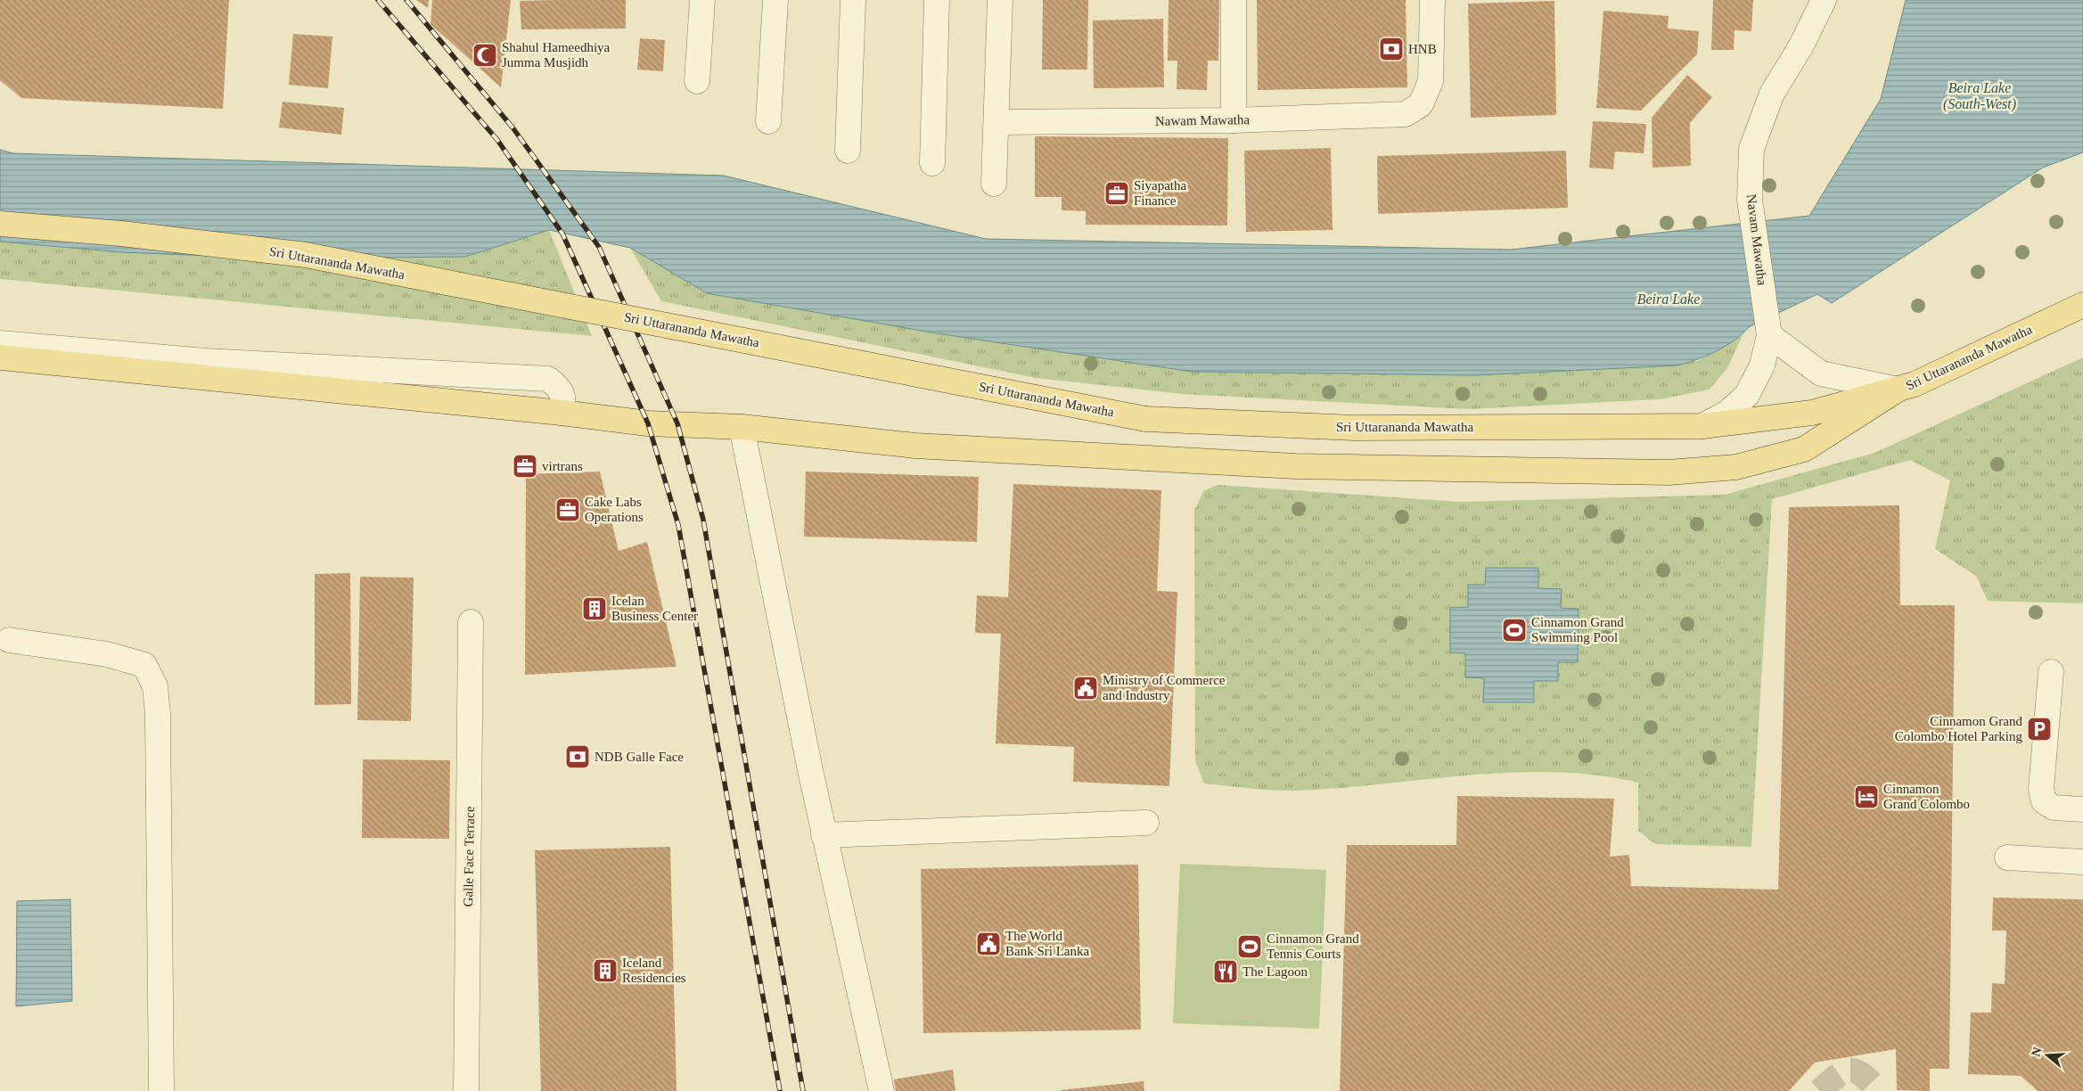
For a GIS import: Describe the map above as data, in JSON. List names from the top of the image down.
{
  "streets": {
    "main road": ["Sri Uttarananda Mawatha"],
    "street": ["Nawam Mawatha", "Navam Mawatha", "Galle Face Terrace"]
  },
  "crossings": [
    ["Navam Mawatha", "Sri Uttarananda Mawatha"]
  ],
  "water": ["Beira Lake (South-West)", "Beira Lake"],
  "places": {
    "bank": ["HNB", "NDB Galle Face"],
    "mosque": ["Shahul Hameedhiya Jumma Musjidh"],
    "office": ["Siyapatha Finance", "virtrans", "Cake Labs Operations"],
    "building": ["Icelan Business Center", "Iceland Residencies"],
    "sports": ["Cinnamon Grand Swimming Pool", "Cinnamon Grand Tennis Courts"],
    "public building": ["Ministry of Commerce and Industry", "The World Bank Sri Lanka"],
    "parking": ["Cinnamon Grand Colombo Hotel Parking"],
    "hotel": ["Cinnamon Grand Colombo"],
    "restaurant": ["The Lagoon"]
  },
  "north": "left"
}
